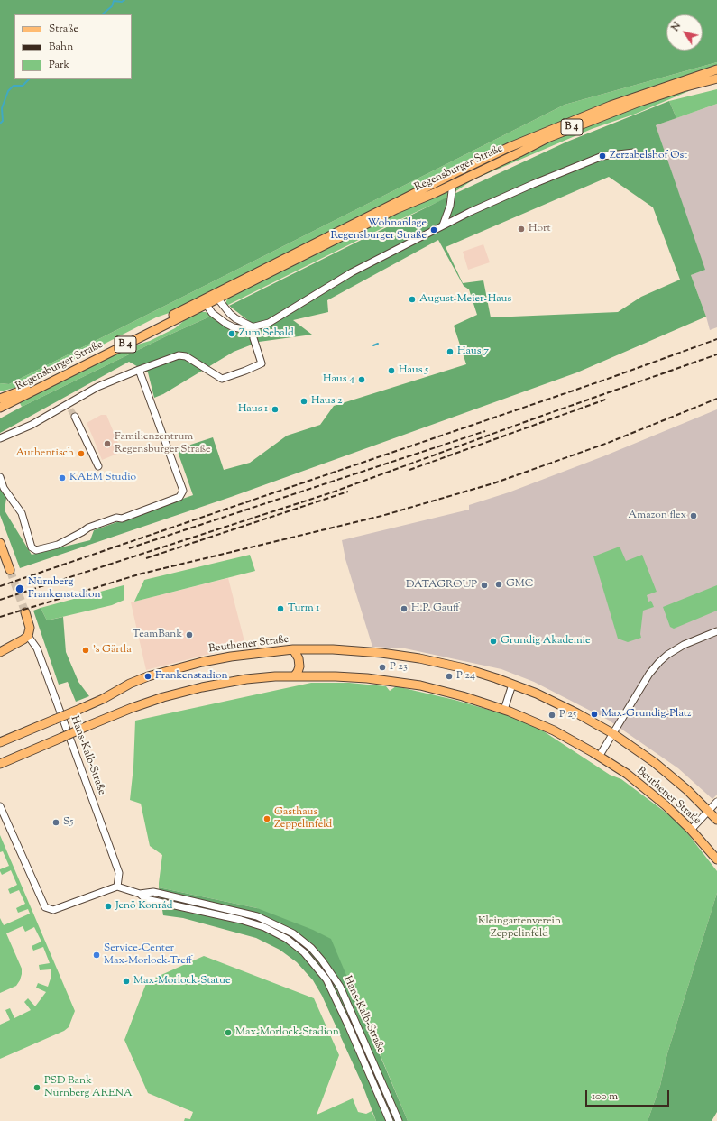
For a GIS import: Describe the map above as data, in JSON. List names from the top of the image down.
{
  "streets": {
    "main road": ["B 4", "Regensburger Straße", "Beuthener Straße"],
    "street": ["Hans-Kalb-Straße"]
  },
  "parks": ["Kleingartenverein Zeppelinfeld"],
  "places": [
    "Zerzabelshof Ost",
    "Hort",
    "Wohnanlage Regensburger Straße",
    "August-Meier-Haus",
    "Zum Sebald",
    "Haus 7",
    "Haus 5",
    "Haus 4",
    "Haus 2",
    "Haus 1",
    "Familienzentrum Regensburger Straße",
    "Authentisch",
    "KAEM Studio",
    "Amazon flex",
    "GMC",
    "DATAGROUP",
    "Nürnberg Frankenstadion",
    "Turm 1",
    "H.P. Gauff",
    "TeamBank",
    "Grundig Akademie",
    "'s Gärtla",
    "P 23",
    "Frankenstadion",
    "P 24",
    "Max-Grundig-Platz",
    "P 25",
    "Gasthaus Zeppelinfeld",
    "S5",
    "Jenö Konrád",
    "Service-Center Max-Morlock-Treff",
    "Max-Morlock-Statue",
    "Max-Morlock-Stadion",
    "PSD Bank Nürnberg ARENA"
  ],
  "legend": ["Straße", "Bahn", "Park"],
  "scale_bar": "100 m",
  "north": "top left"
}
